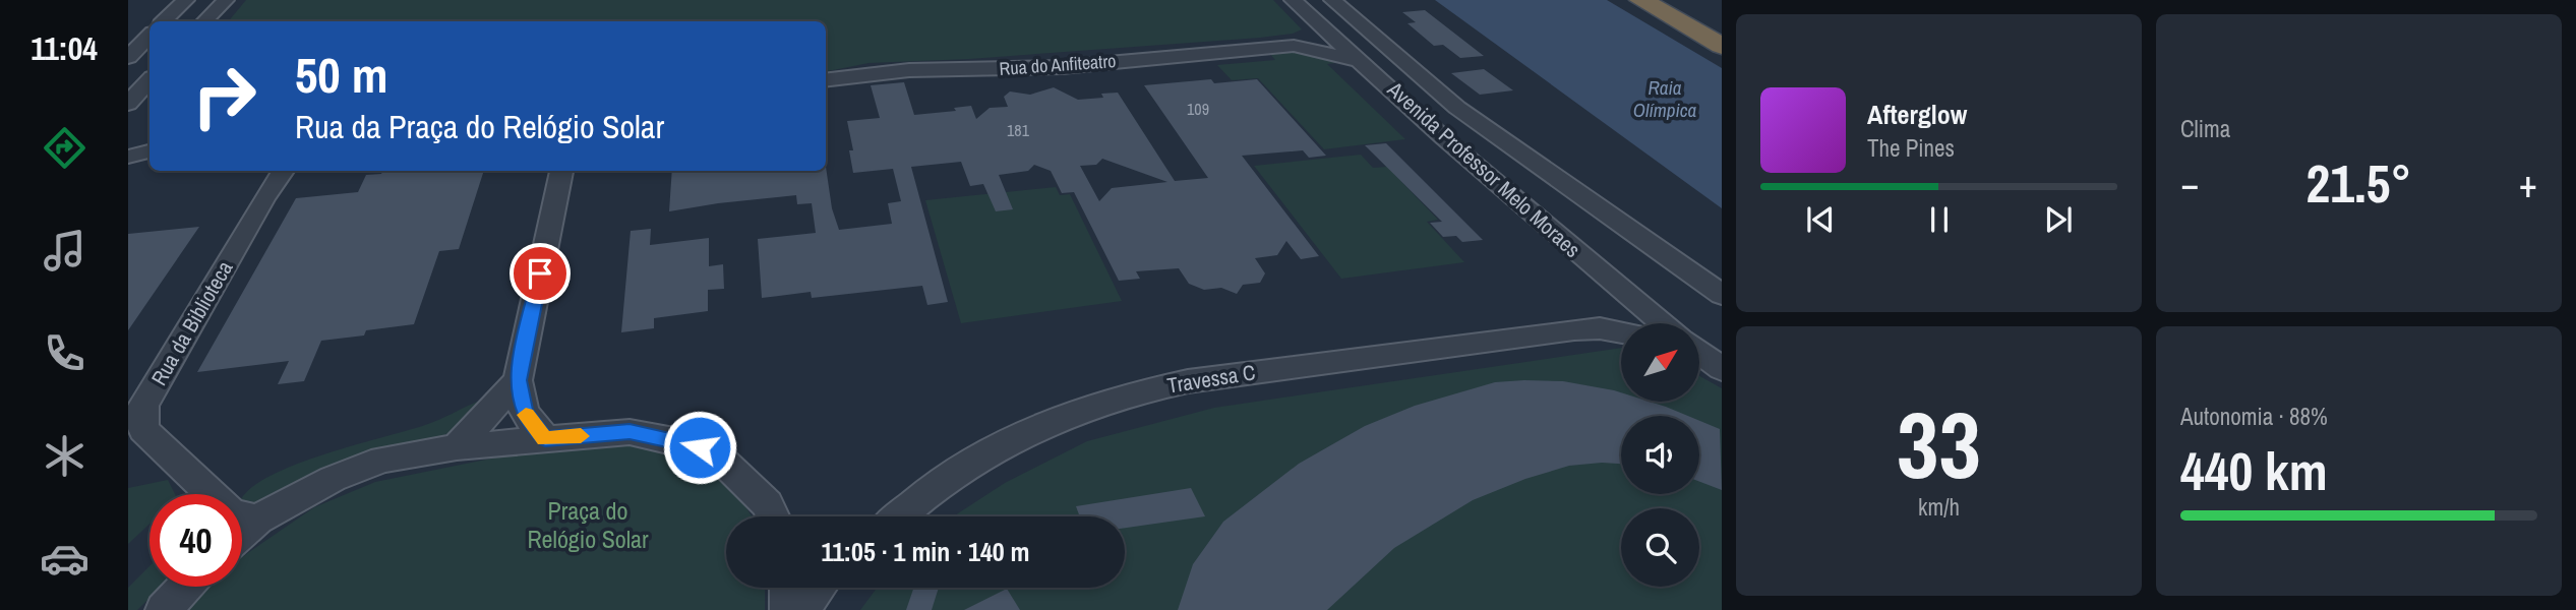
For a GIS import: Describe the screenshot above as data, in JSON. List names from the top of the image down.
{
  "streets": {
    "street": [
      "Rua do Anfiteatro",
      "Avenida Professor Melo Moraes",
      "Rua da Biblioteca",
      "Travessa C"
    ]
  },
  "crossings": [
    ["Rua do Anfiteatro", "Avenida Professor Melo Moraes"],
    ["Avenida Professor Melo Moraes", "Travessa C"]
  ],
  "water": ["Raia Olímpica"],
  "parks": ["Praça do Relógio Solar"],
  "house_numbers": ["109", "181"],
  "north": "top right",
  "page": {
    "tabs": "11:04",
    "tile": [
      "Clima",
      ["33", "km/h"],
      ["Autonomia · 88%", "440 km"]
    ],
    "turn": ["50 m", "Rua da Praça do Relógio Solar"],
    "song": ["Afterglow", "The Pines"],
    "heat": ["−", "21.5°", "+"],
    "limit": "40",
    "trip": "11:05 · 1 min · 140 m"
  }
}
